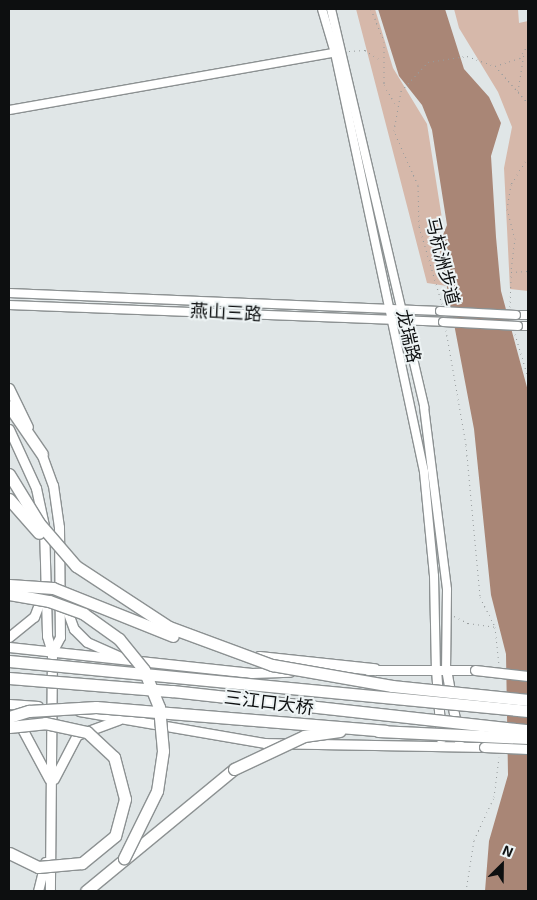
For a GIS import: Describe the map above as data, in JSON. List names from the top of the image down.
{
  "streets": {
    "highway": ["三江口大桥"],
    "street": ["燕山三路", "龙瑞路"],
    "path": ["马杭洲步道"]
  },
  "crossings": [
    ["马杭洲步道", "燕山三路"],
    ["燕山三路", "龙瑞路"]
  ],
  "north": "top right"
}
